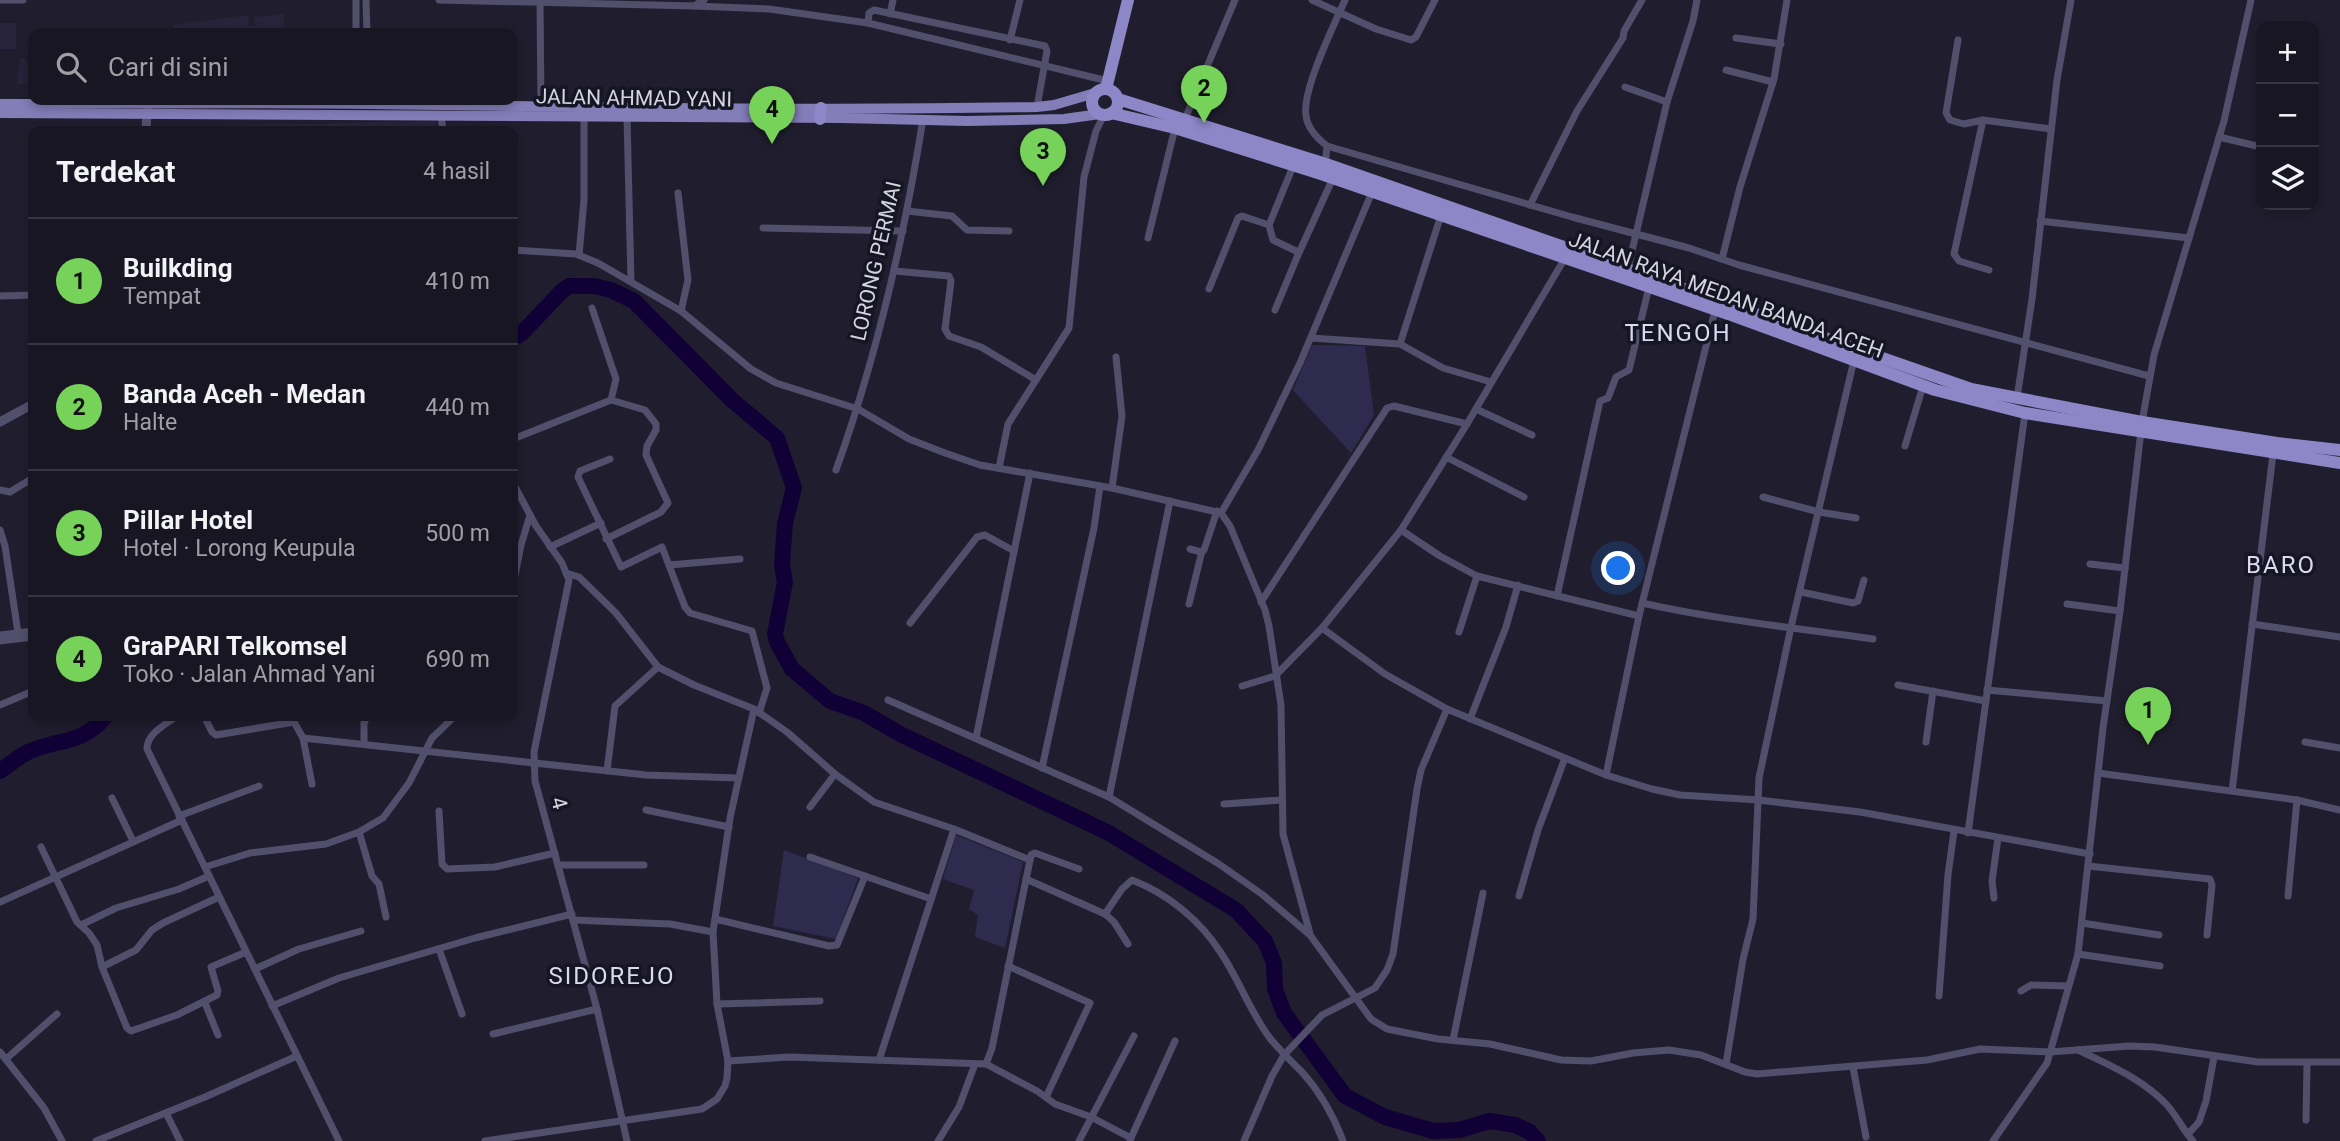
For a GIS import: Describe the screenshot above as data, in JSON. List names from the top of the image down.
{
  "streets": {
    "highway": ["JALAN RAYA MEDAN BANDA ACEH"],
    "main road": ["JALAN AHMAD YANI"],
    "street": ["LORONG PERMAI", "4"]
  },
  "crossings": [
    ["JALAN AHMAD YANI", "LORONG PERMAI"],
    ["JALAN AHMAD YANI", "JALAN RAYA MEDAN BANDA ACEH"]
  ],
  "districts": ["TENGOH", "BARO", "SIDOREJO"],
  "page": {
    "map_buttons": ["+", "−"],
    "search": "Cari di sini",
    "pins": [
      "2",
      "4",
      "3",
      "1"
    ],
    "heading": ["Terdekat", "4 hasil"],
    "list": [
      {
        "mark": "1",
        "name": "Builkding",
        "note": "Tempat",
        "value": "410 m"
      },
      {
        "mark": "2",
        "name": "Banda Aceh - Medan",
        "note": "Halte",
        "value": "440 m"
      },
      {
        "mark": "3",
        "name": "Pillar Hotel",
        "note": "Hotel · Lorong Keupula",
        "value": "500 m"
      },
      {
        "mark": "4",
        "name": "GraPARI Telkomsel",
        "note": "Toko · Jalan Ahmad Yani",
        "value": "690 m"
      }
    ]
  }
}
